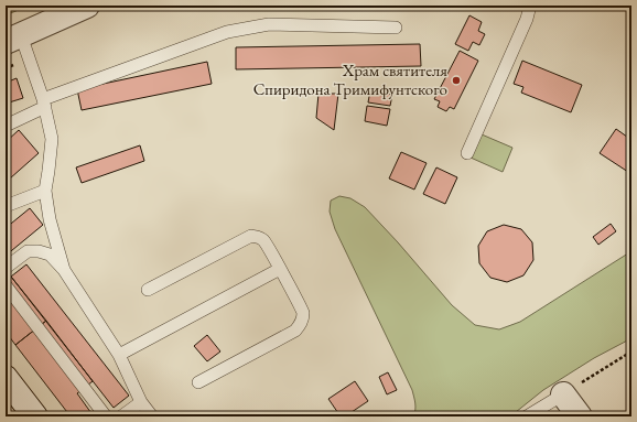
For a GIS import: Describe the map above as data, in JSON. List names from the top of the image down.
{
  "places": ["Храм святителя Спиридона Тримифунтского"]
}
